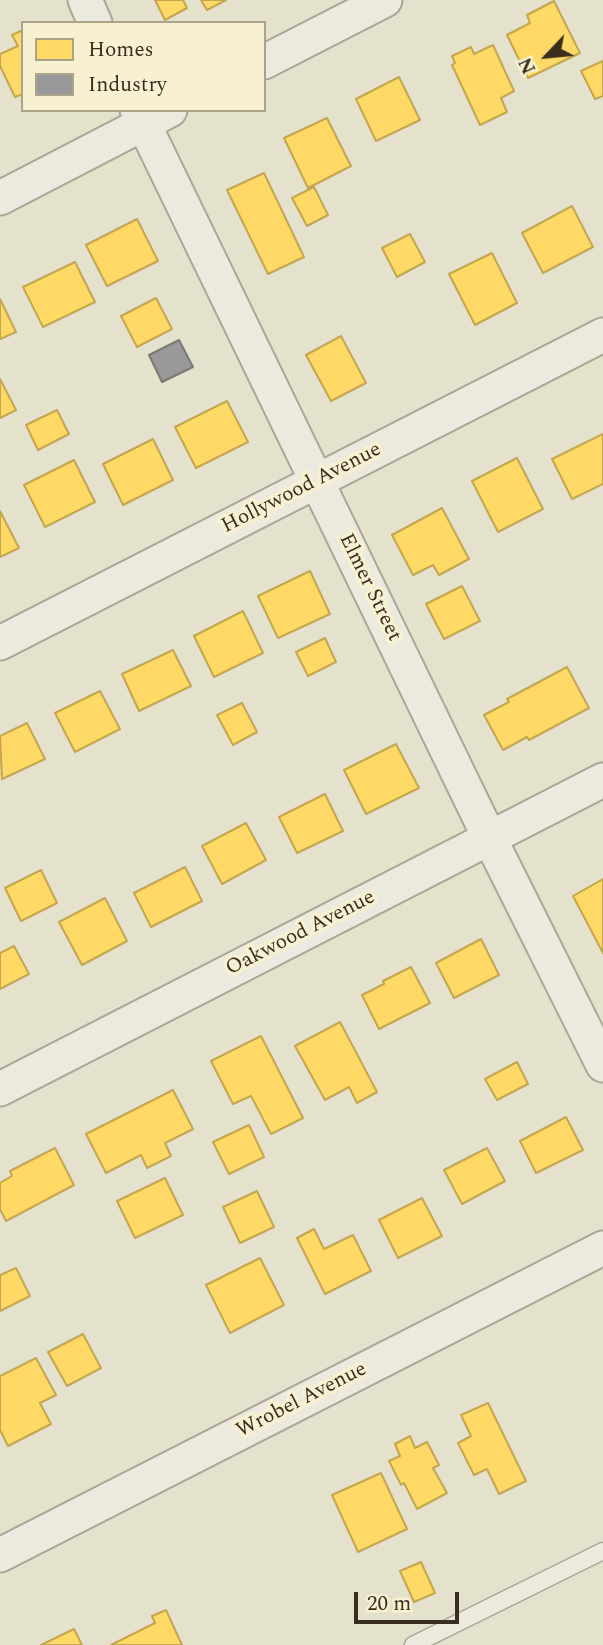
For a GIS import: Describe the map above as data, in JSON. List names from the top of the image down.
{
  "streets": {
    "street": [
      "Hollywood Avenue",
      "Elmer Street",
      "Oakwood Avenue",
      "Wrobel Avenue"
    ]
  },
  "crossings": [
    ["Hollywood Avenue", "Elmer Street"],
    ["Elmer Street", "Oakwood Avenue"]
  ],
  "legend": ["Homes", "Industry"],
  "scale_bar": "20 m",
  "north": "bottom left"
}
